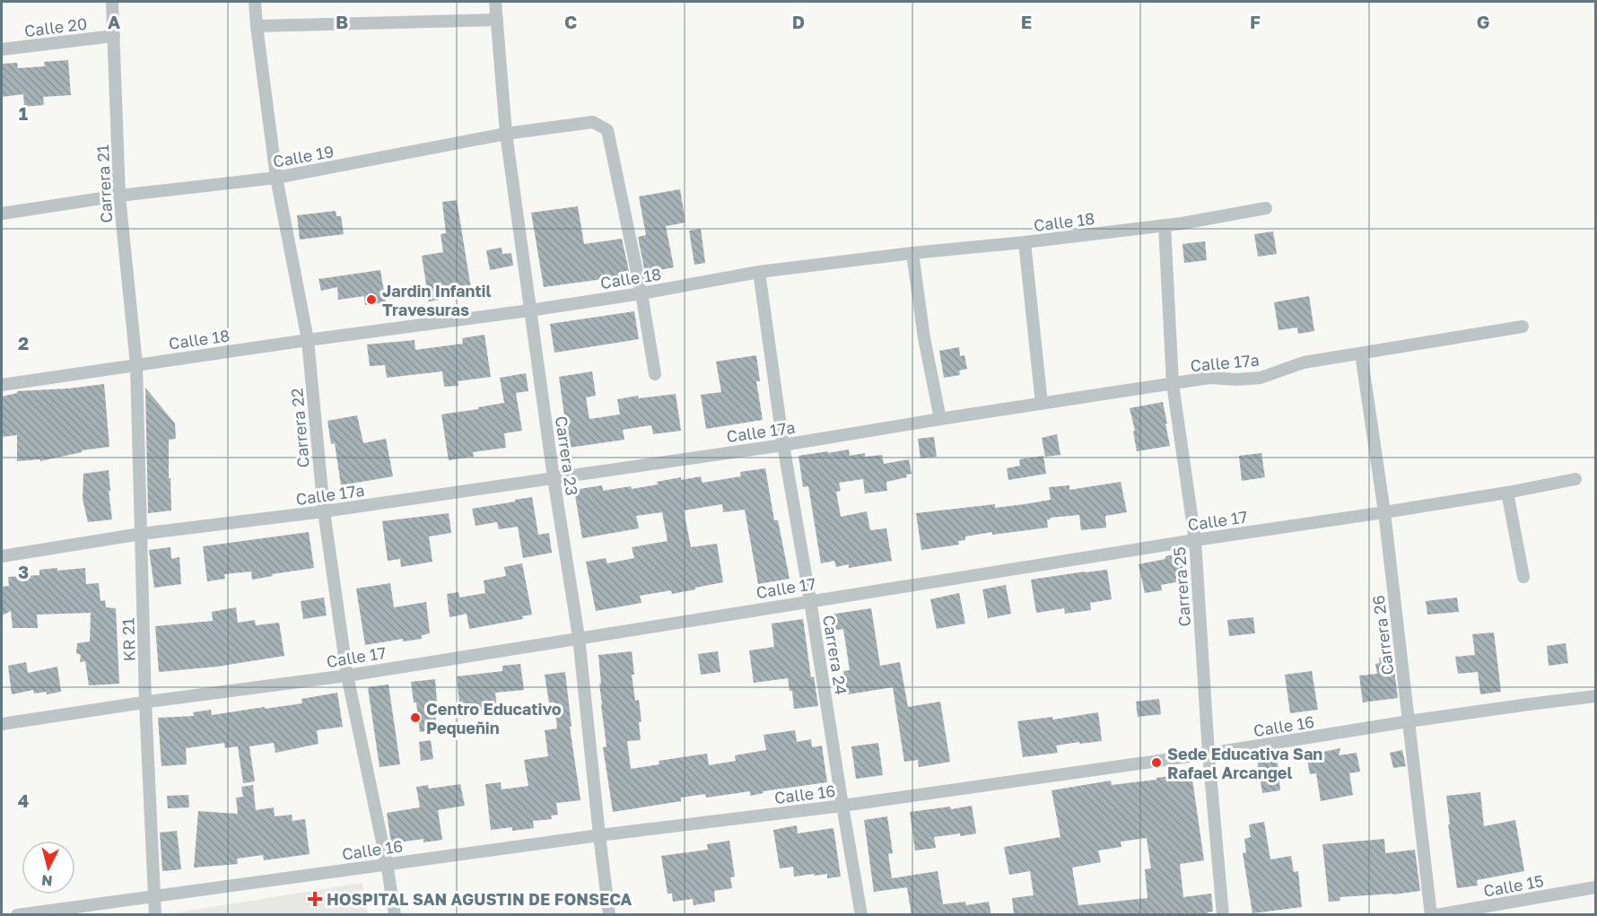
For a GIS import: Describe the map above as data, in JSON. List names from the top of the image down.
{
  "streets": {
    "street": [
      "Calle 20",
      "Calle 19",
      "Carrera 21",
      "Calle 18",
      "Calle 17a",
      "Carrera 22",
      "Carrera 23",
      "Calle 17",
      "Carrera 25",
      "Carrera 26",
      "KR 21",
      "Carrera 24",
      "Calle 16",
      "Calle 15"
    ]
  },
  "crossings": [
    ["Calle 20", "Carrera 21"],
    ["Calle 19", "Carrera 21"],
    ["Calle 19", "Calle 18"],
    ["Calle 19", "Carrera 22"],
    ["Calle 19", "Carrera 23"],
    ["Carrera 21", "Calle 18"],
    ["Carrera 21", "KR 21"],
    ["Calle 18", "Carrera 22"],
    ["Calle 18", "Carrera 23"],
    ["Calle 18", "Carrera 25"],
    ["Calle 18", "KR 21"],
    ["Calle 18", "Carrera 24"],
    ["Calle 17a", "Carrera 22"],
    ["Calle 17a", "Carrera 23"],
    ["Calle 17a", "Carrera 25"],
    ["Calle 17a", "Carrera 26"],
    ["Calle 17a", "KR 21"],
    ["Calle 17a", "Carrera 24"],
    ["Carrera 22", "Calle 17"],
    ["Carrera 22", "Calle 16"],
    ["Carrera 23", "Calle 17"],
    ["Carrera 23", "Calle 16"],
    ["Calle 17", "Carrera 25"],
    ["Calle 17", "Carrera 26"],
    ["Calle 17", "KR 21"],
    ["Calle 17", "Carrera 24"],
    ["Carrera 25", "Calle 16"],
    ["Carrera 26", "Calle 16"],
    ["KR 21", "Calle 16"],
    ["Carrera 24", "Calle 16"]
  ],
  "places": {
    "other": ["Jardin Infantil Travesuras", "Centro Educativo Pequeñin", "Sede Educativa San Rafael Arcangel"],
    "health": ["HOSPITAL SAN AGUSTIN DE FONSECA"]
  },
  "north": "bottom",
  "grid": {
    "columns": [
      "A",
      "B",
      "C",
      "D",
      "E",
      "F",
      "G"
    ],
    "rows": [
      "1",
      "2",
      "3",
      "4"
    ]
  }
}
